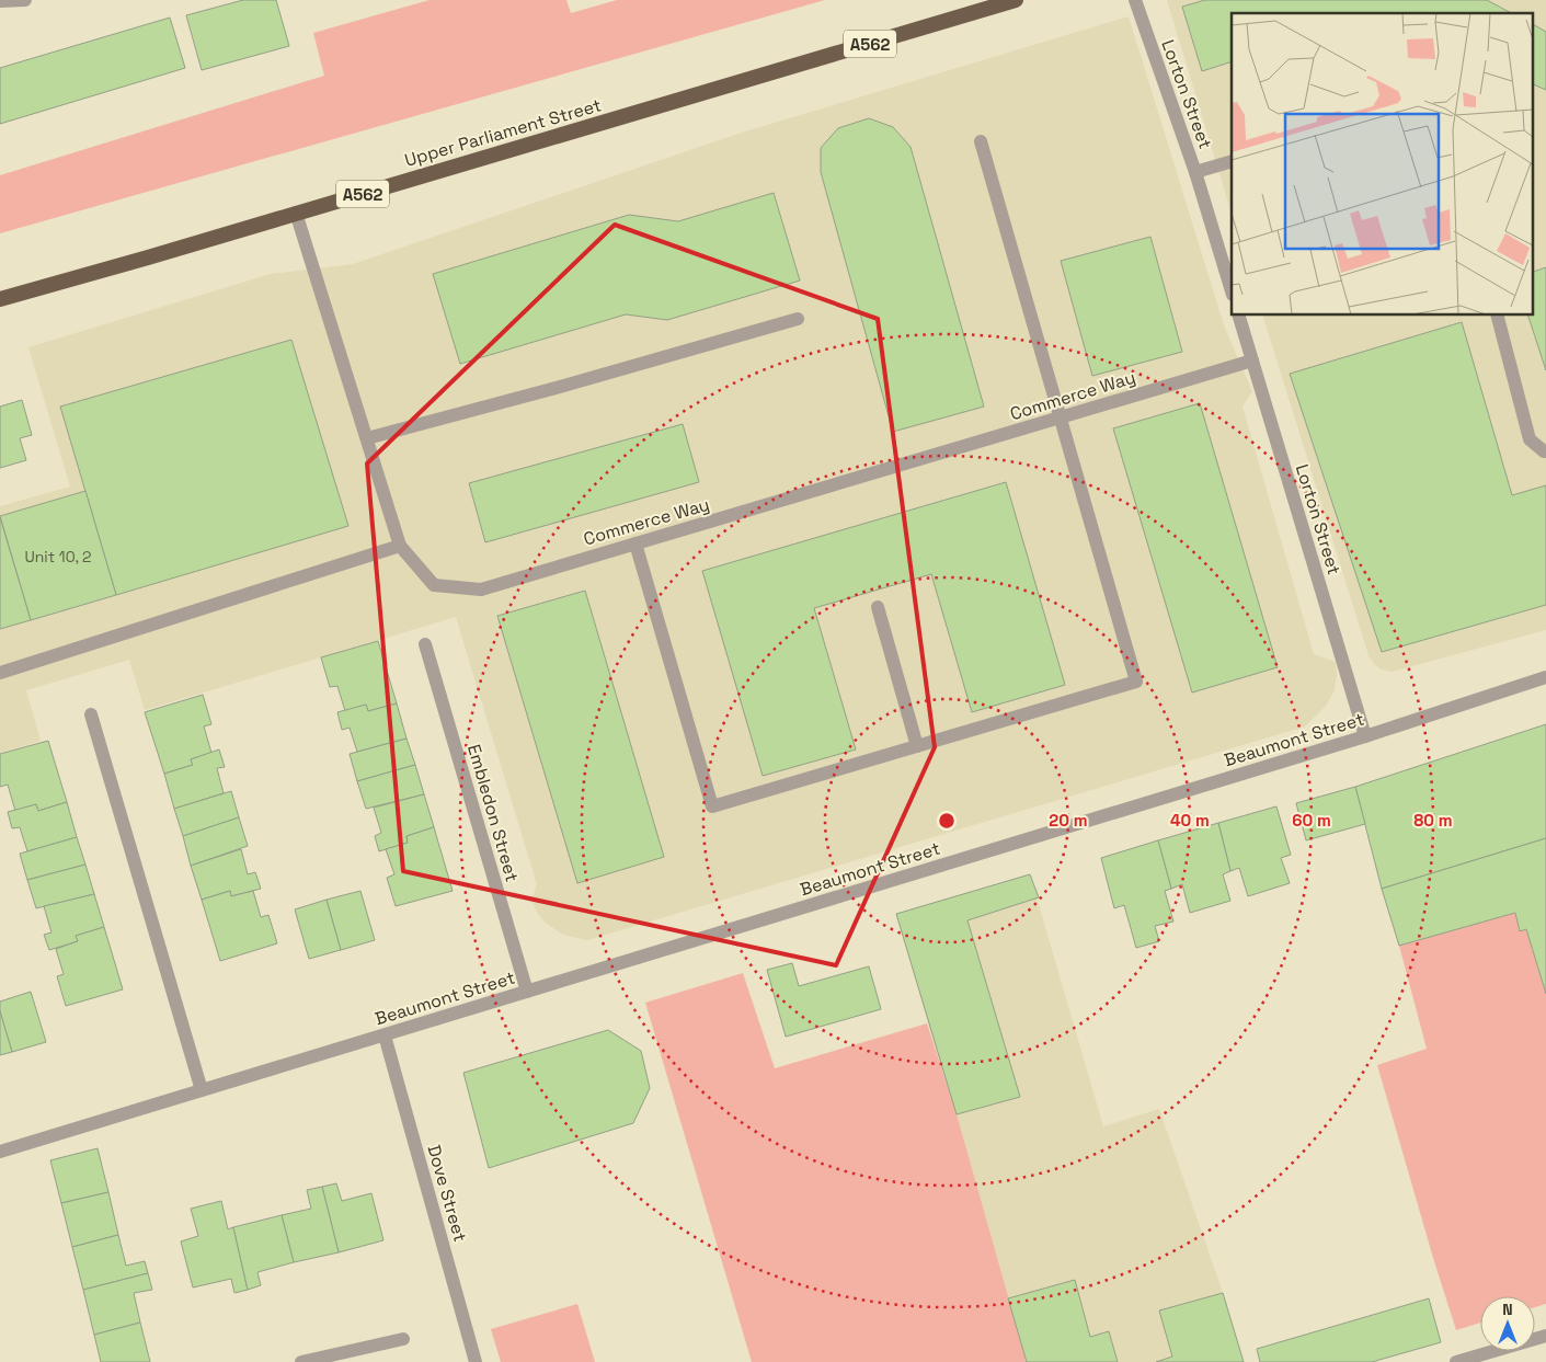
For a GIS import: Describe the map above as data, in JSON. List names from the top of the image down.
{
  "streets": {
    "highway": ["A562", "Upper Parliament Street"],
    "street": [
      "Lorton Street",
      "Commerce Way",
      "Beaumont Street",
      "Embledon Street",
      "Dove Street"
    ]
  },
  "crossings": [
    ["Lorton Street", "Commerce Way"],
    ["Lorton Street", "Beaumont Street"],
    ["Upper Parliament Street", "Commerce Way"],
    ["Beaumont Street", "Embledon Street"],
    ["Beaumont Street", "Dove Street"]
  ],
  "house_numbers": ["Unit 10, 2"],
  "north": "top",
  "rings": [
    "20 m",
    "40 m",
    "60 m",
    "80 m"
  ]
}
